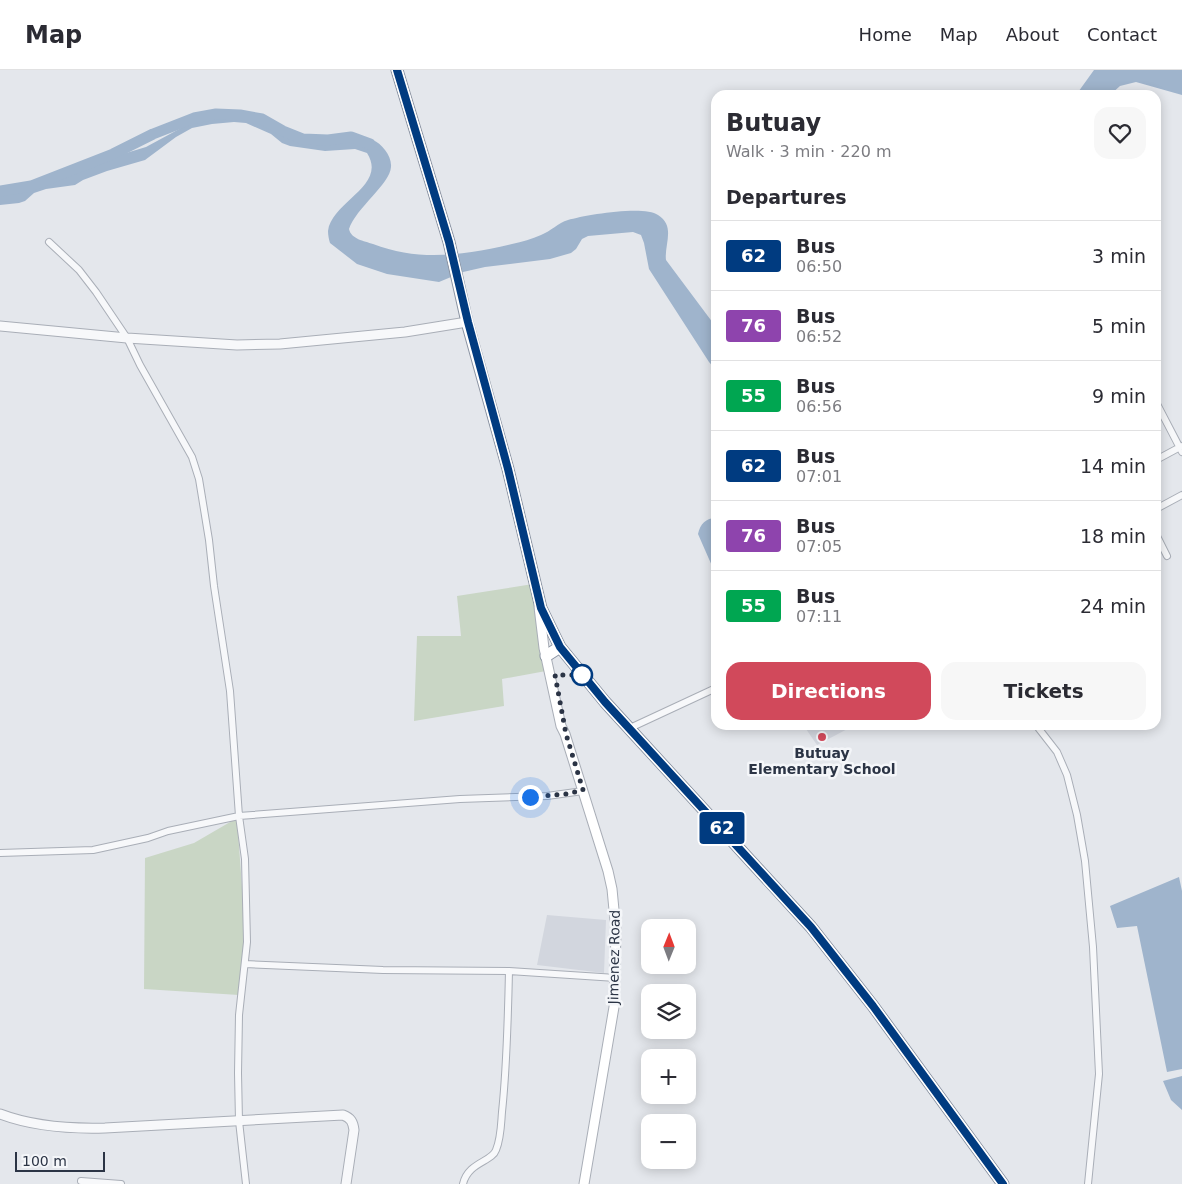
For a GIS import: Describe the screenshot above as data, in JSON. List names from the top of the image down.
{
  "streets": {
    "main road": ["Jimenez Road"]
  },
  "places": ["Butuay Elementary School"],
  "lines": ["bus line 62"],
  "scale_bar": "100 m",
  "north": "top",
  "page": {
    "header": "Map",
    "nav": [
      "Home",
      "Map",
      "About",
      "Contact"
    ],
    "on_map": "62",
    "heading": [
      ["Butuay", "Walk · 3 min · 220 m"],
      "Departures"
    ],
    "list": [
      {
        "mark": "62",
        "name": "Bus",
        "note": "06:50",
        "value": "3 min"
      },
      {
        "mark": "76",
        "name": "Bus",
        "note": "06:52",
        "value": "5 min"
      },
      {
        "mark": "55",
        "name": "Bus",
        "note": "06:56",
        "value": "9 min"
      },
      {
        "mark": "62",
        "name": "Bus",
        "note": "07:01",
        "value": "14 min"
      },
      {
        "mark": "76",
        "name": "Bus",
        "note": "07:05",
        "value": "18 min"
      },
      {
        "mark": "55",
        "name": "Bus",
        "note": "07:11",
        "value": "24 min"
      }
    ],
    "buttons": ["Directions", "Tickets"],
    "map_buttons": ["+", "−"],
    "scale": "100 m"
  }
}
